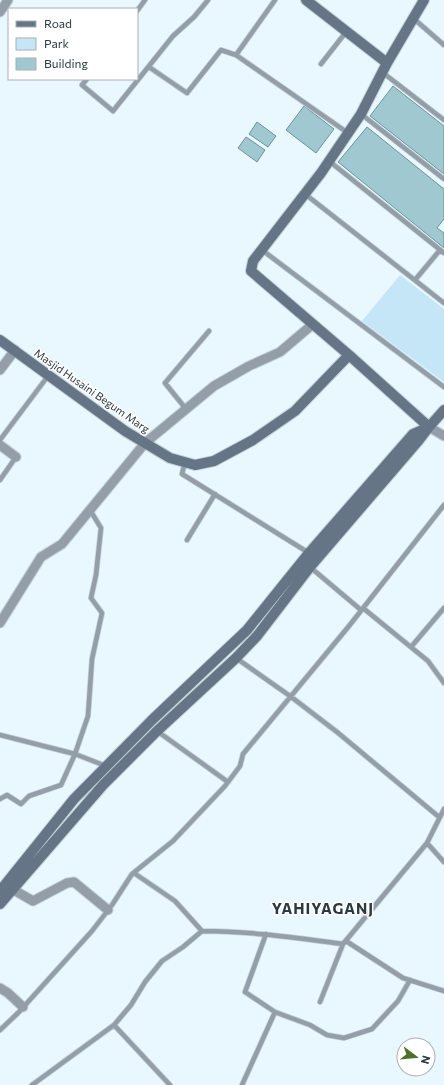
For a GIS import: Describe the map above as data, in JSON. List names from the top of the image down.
{
  "streets": {
    "street": ["Masjid Husaini Begum Marg"]
  },
  "districts": ["YAHIYAGANJ"],
  "legend": ["Road", "Park", "Building"],
  "north": "right"
}
